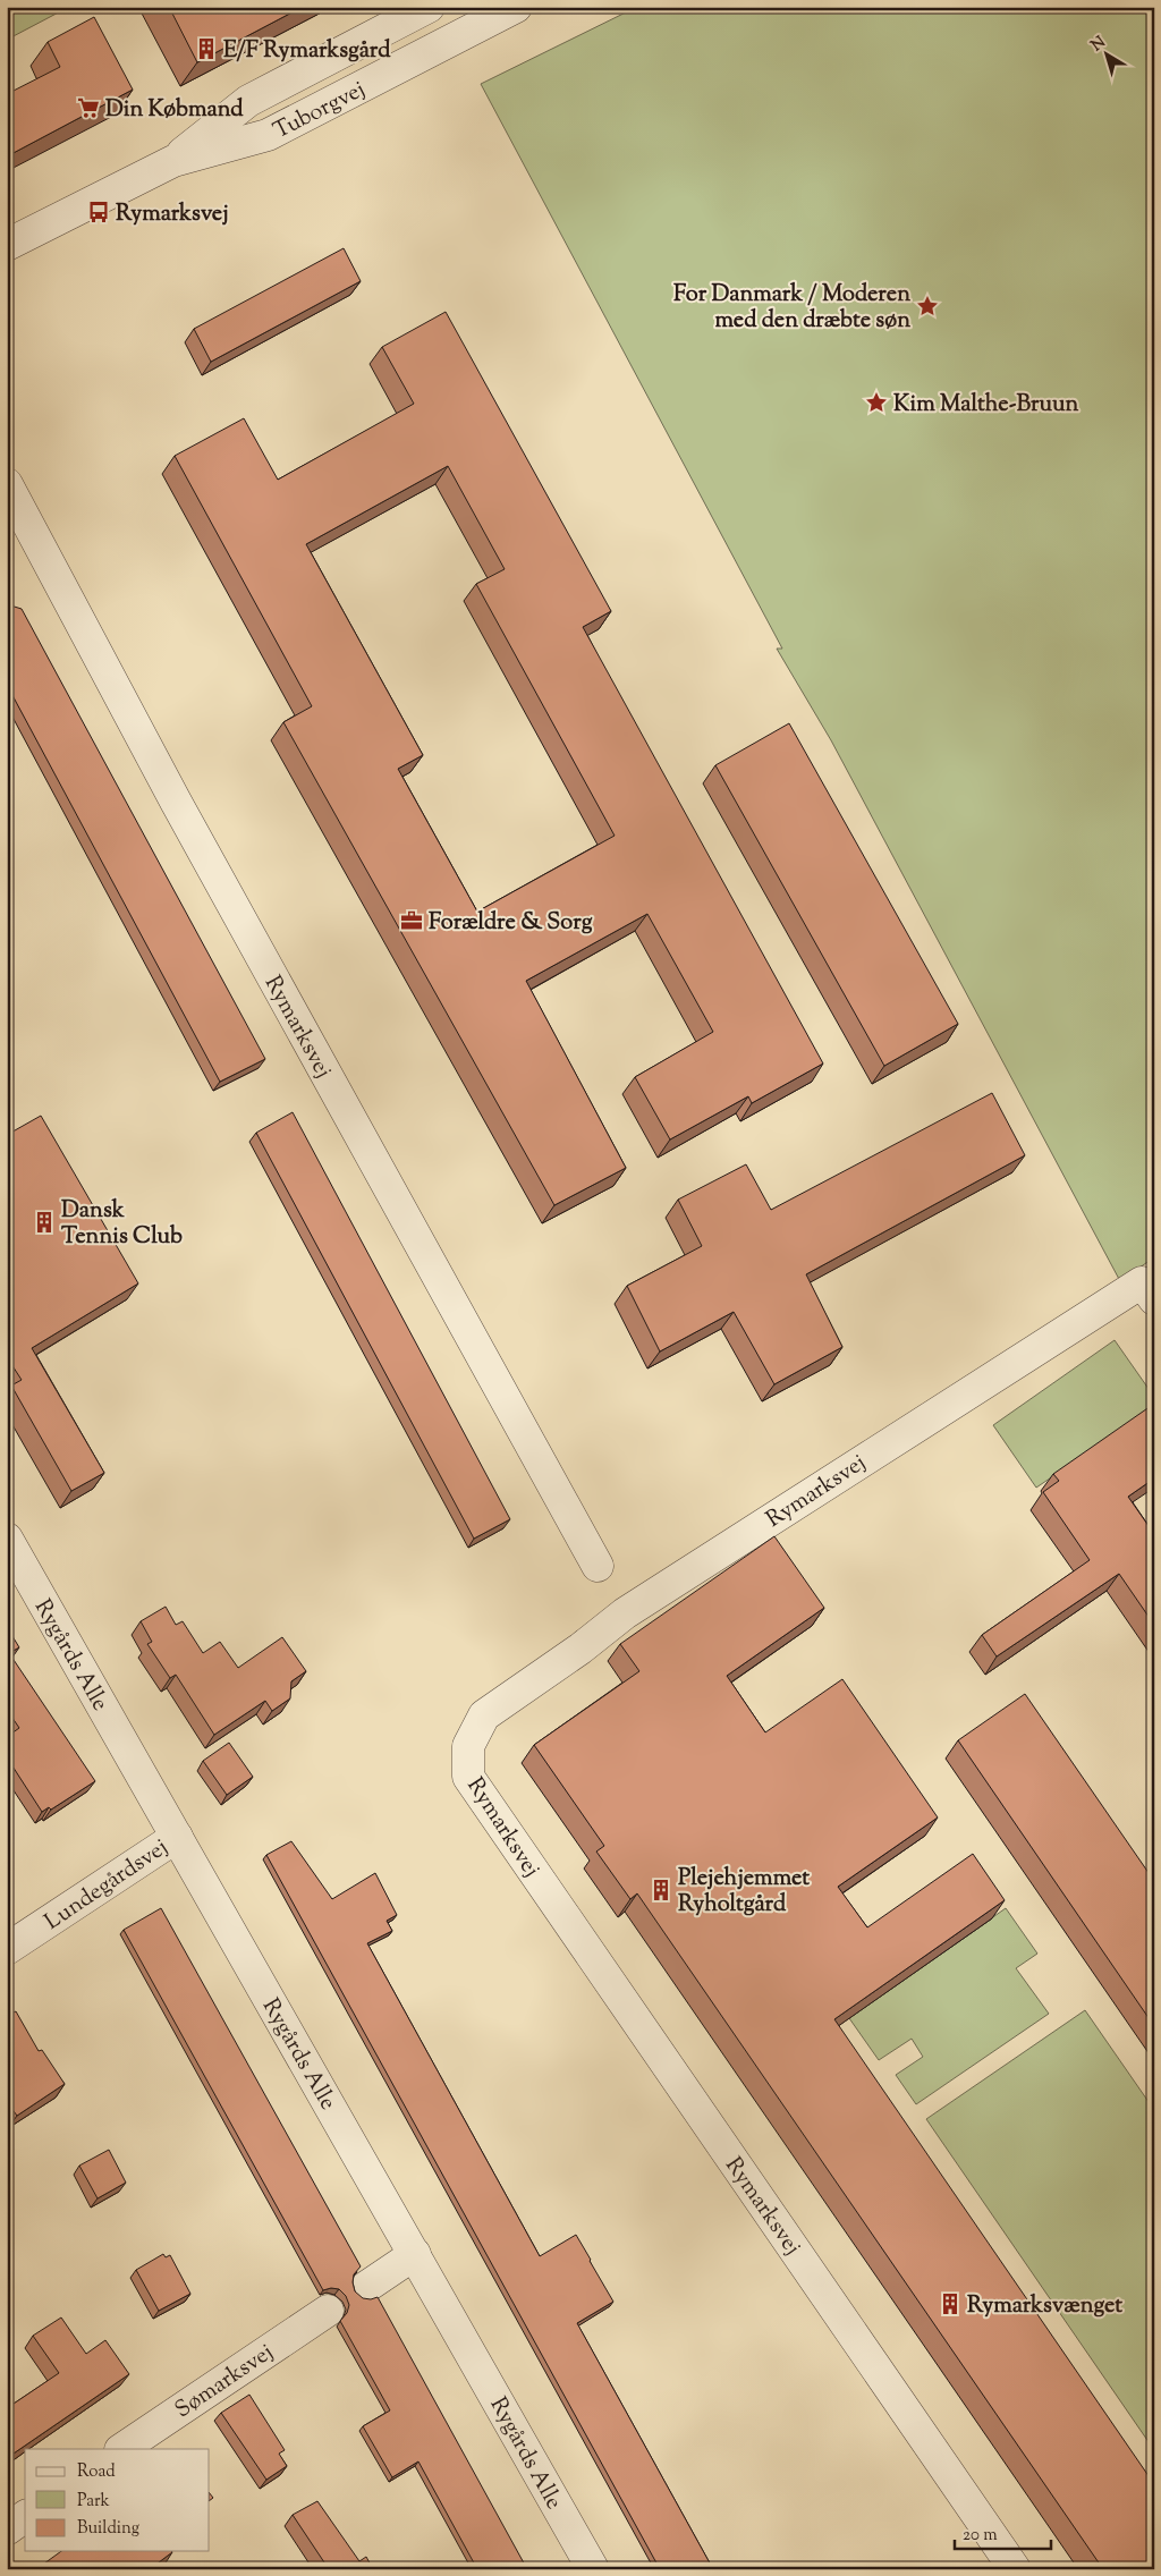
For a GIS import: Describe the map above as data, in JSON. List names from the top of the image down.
{
  "streets": {
    "street": [
      "Tuborgvej",
      "Rymarksvej",
      "Rygårds Alle",
      "Lundegårdsvej",
      "Sømarksvej"
    ]
  },
  "crossings": [
    ["Rygårds Alle", "Lundegårdsvej"]
  ],
  "places": {
    "building": [
      "E/F Rymarksgård",
      "Dansk Tennis Club",
      "Plejehjemmet Ryholtgård",
      "Rymarksvænget"
    ],
    "supermarket": ["Din Købmand"],
    "bus stop": ["Rymarksvej"],
    "place": ["For Danmark / Moderen med den dræbte søn", "Kim Malthe-Bruun"],
    "office": ["Forældre & Sorg"]
  },
  "legend": ["Road", "Park", "Building"],
  "scale_bar": "20 m",
  "north": "top left"
}
